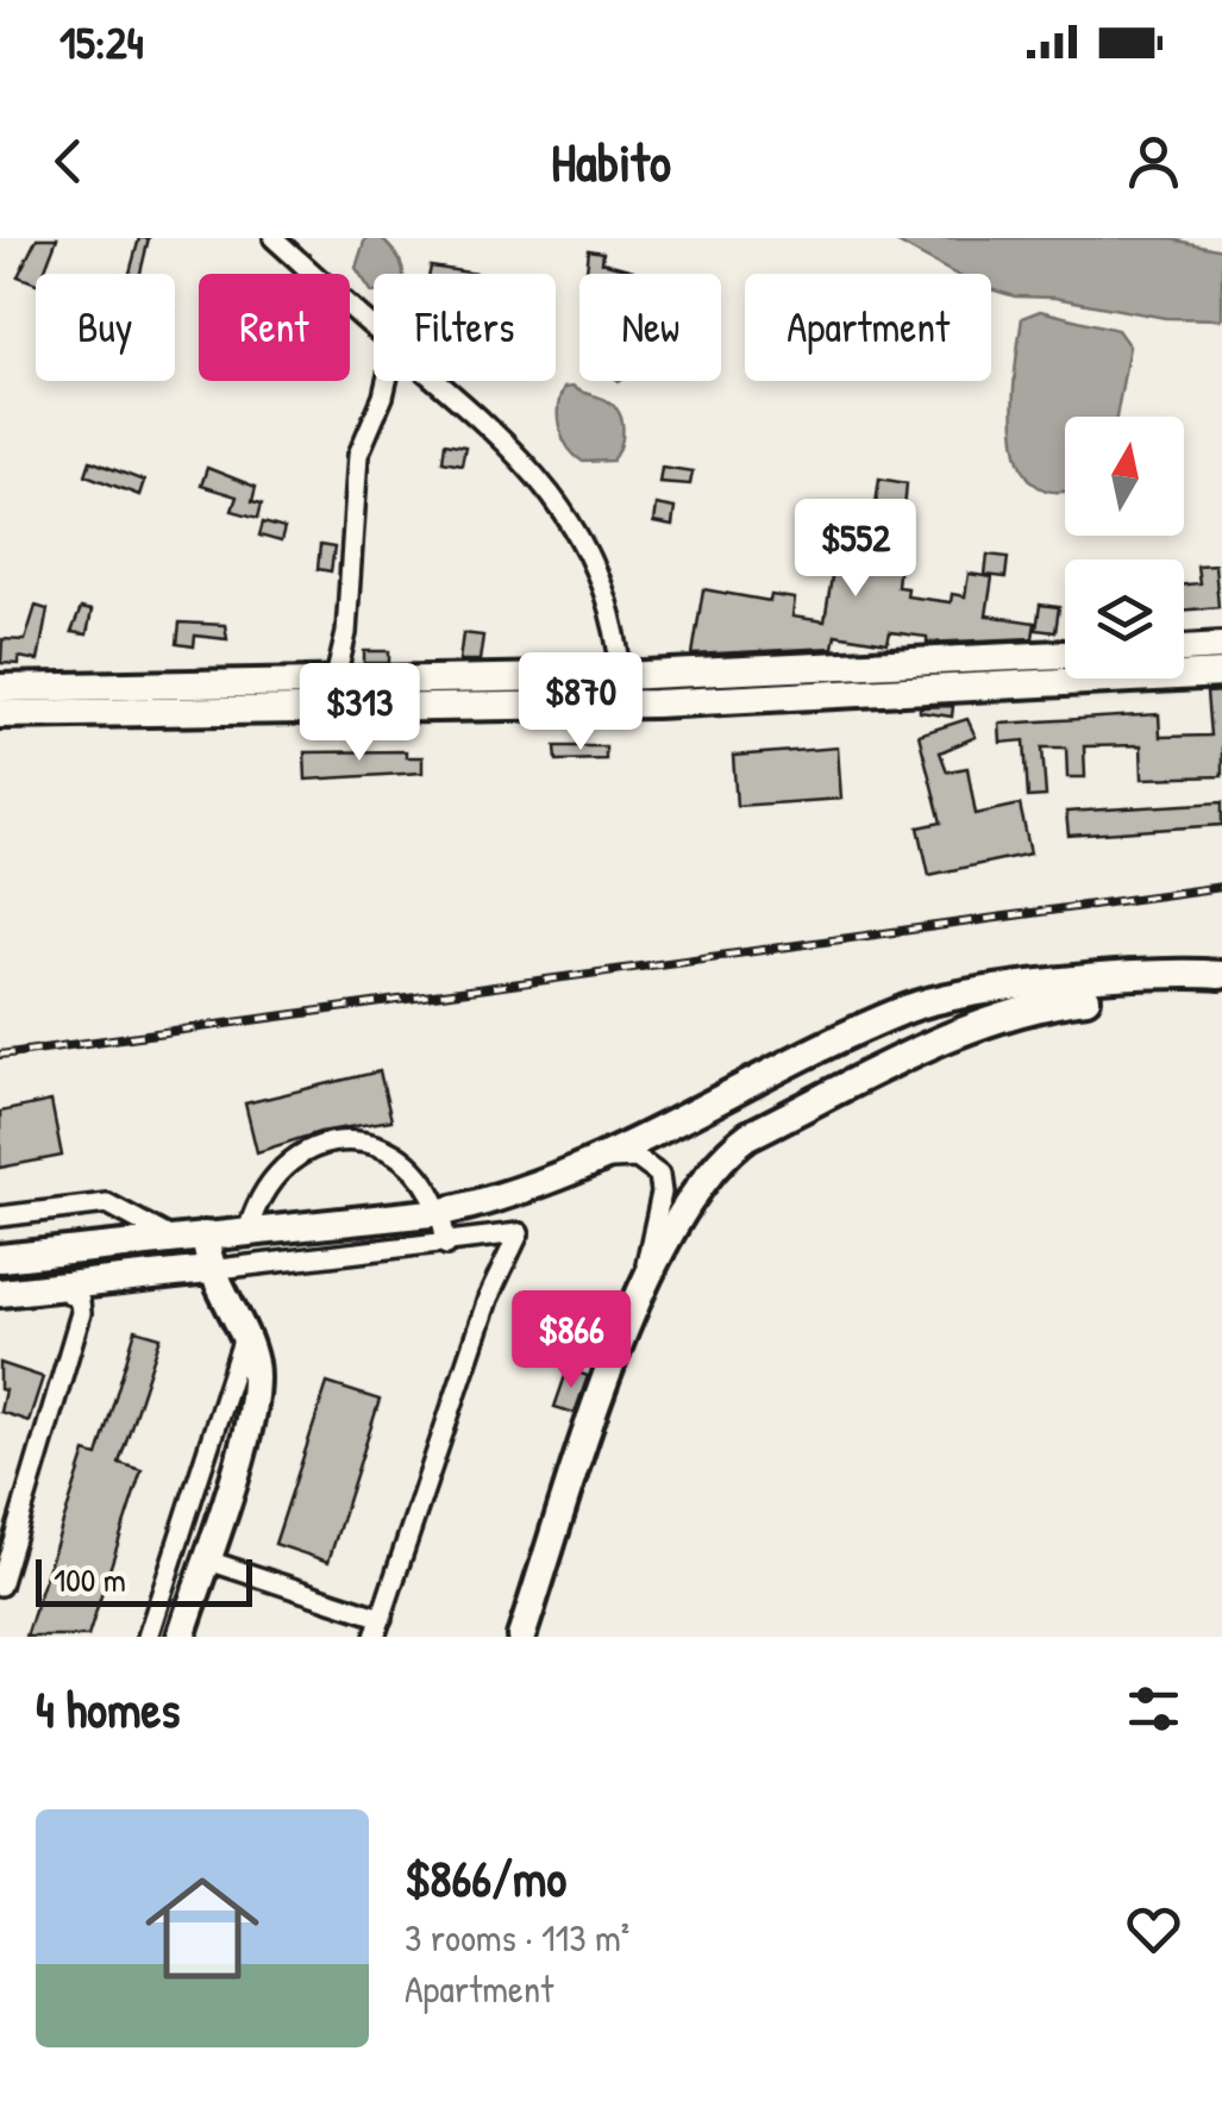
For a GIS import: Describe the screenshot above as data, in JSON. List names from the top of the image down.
{
  "scale_bar": "100 m",
  "north": "top",
  "page": {
    "status": "15:24",
    "header": "Habito",
    "chip": [
      "Buy",
      "Rent",
      "Filters",
      "New",
      "Apartment"
    ],
    "price": [
      "$552",
      "$870",
      "$313",
      "$866"
    ],
    "scale": "100 m",
    "heading": "4 homes",
    "list": [
      {
        "name": "$866/mo",
        "note": "3 rooms · 113 m² · Apartment"
      }
    ]
  }
}
